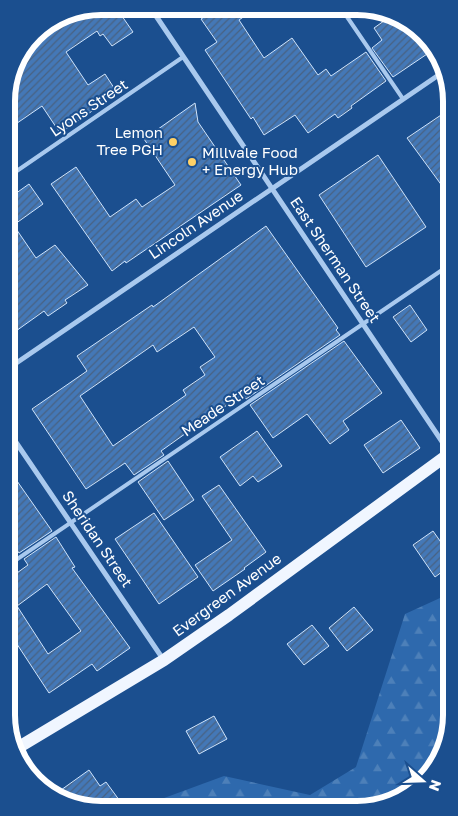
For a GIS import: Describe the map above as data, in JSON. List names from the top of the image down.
{
  "streets": {
    "main road": ["Evergreen Avenue"],
    "street": ["Lincoln Avenue", "East Sherman Street", "Sheridan Street"],
    "lane": ["Lyons Street", "Meade Street"]
  },
  "crossings": [
    ["Lyons Street", "East Sherman Street"],
    ["Lincoln Avenue", "East Sherman Street"],
    ["East Sherman Street", "Meade Street"],
    ["Meade Street", "Sheridan Street"],
    ["Sheridan Street", "Evergreen Avenue"]
  ],
  "places": ["Lemon Tree PGH", "Millvale Food + Energy Hub"],
  "north": "right"
}
